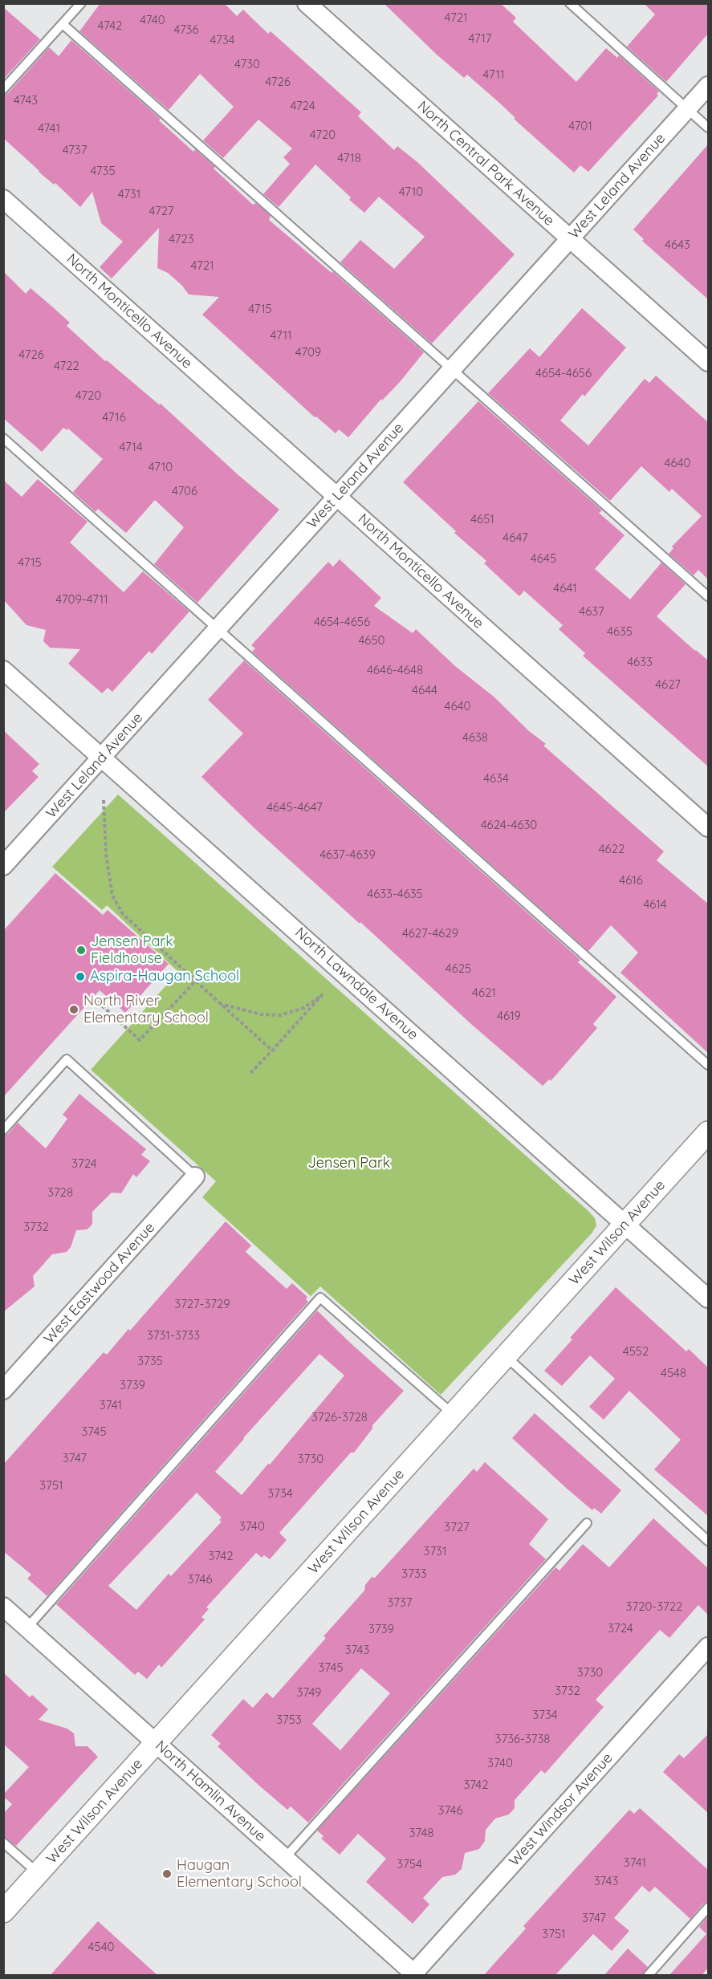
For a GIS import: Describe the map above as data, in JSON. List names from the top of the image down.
{
  "streets": {
    "street": [
      "North Central Park Avenue",
      "West Leland Avenue",
      "North Monticello Avenue",
      "North Lawndale Avenue",
      "West Wilson Avenue",
      "West Eastwood Avenue",
      "North Hamlin Avenue",
      "West Windsor Avenue"
    ]
  },
  "crossings": [
    ["North Central Park Avenue", "West Leland Avenue"],
    ["West Leland Avenue", "North Monticello Avenue"],
    ["West Leland Avenue", "North Lawndale Avenue"],
    ["North Lawndale Avenue", "West Wilson Avenue"],
    ["West Wilson Avenue", "North Hamlin Avenue"],
    ["North Hamlin Avenue", "West Windsor Avenue"]
  ],
  "parks": ["Jensen Park"],
  "places": [
    "Jensen Park Fieldhouse",
    "Aspira-Haugan School",
    "North River Elementary School",
    "Haugan Elementary School"
  ],
  "house_numbers": [
    "4721",
    "4740",
    "4742",
    "4736",
    "4717",
    "4734",
    "4730",
    "4711",
    "4726",
    "4743",
    "4724",
    "4701",
    "4741",
    "4720",
    "4737",
    "4718",
    "4735",
    "4710",
    "4731",
    "4727",
    "4723",
    "4643",
    "4721",
    "4715",
    "4711",
    "4709",
    "4726",
    "4722",
    "4654-4656",
    "4720",
    "4716",
    "4714",
    "4640",
    "4710",
    "4706",
    "4651",
    "4647",
    "4645",
    "4715",
    "4641",
    "4709-4711",
    "4637",
    "4654-4656",
    "4635",
    "4650",
    "4633",
    "4646-4648",
    "4627",
    "4644",
    "4640",
    "4638",
    "4634",
    "4645-4647",
    "4624-4630",
    "4622",
    "4637-4639",
    "4616",
    "4633-4635",
    "4614",
    "4627-4629",
    "4625",
    "4621",
    "4619",
    "3724",
    "3728",
    "3732",
    "3727-3729",
    "3731-3733",
    "4552",
    "3735",
    "4548",
    "3739",
    "3741",
    "3726-3728",
    "3745",
    "3747",
    "3730",
    "3751",
    "3734",
    "3740",
    "3727",
    "3731",
    "3742",
    "3733",
    "3746",
    "3737",
    "3720-3722",
    "3724",
    "3739",
    "3743",
    "3745",
    "3730",
    "3732",
    "3749",
    "3734",
    "3753",
    "3736-3738",
    "3740",
    "3742",
    "3746",
    "3748",
    "3741",
    "3754",
    "3743",
    "3747",
    "3751",
    "4540"
  ]
}
